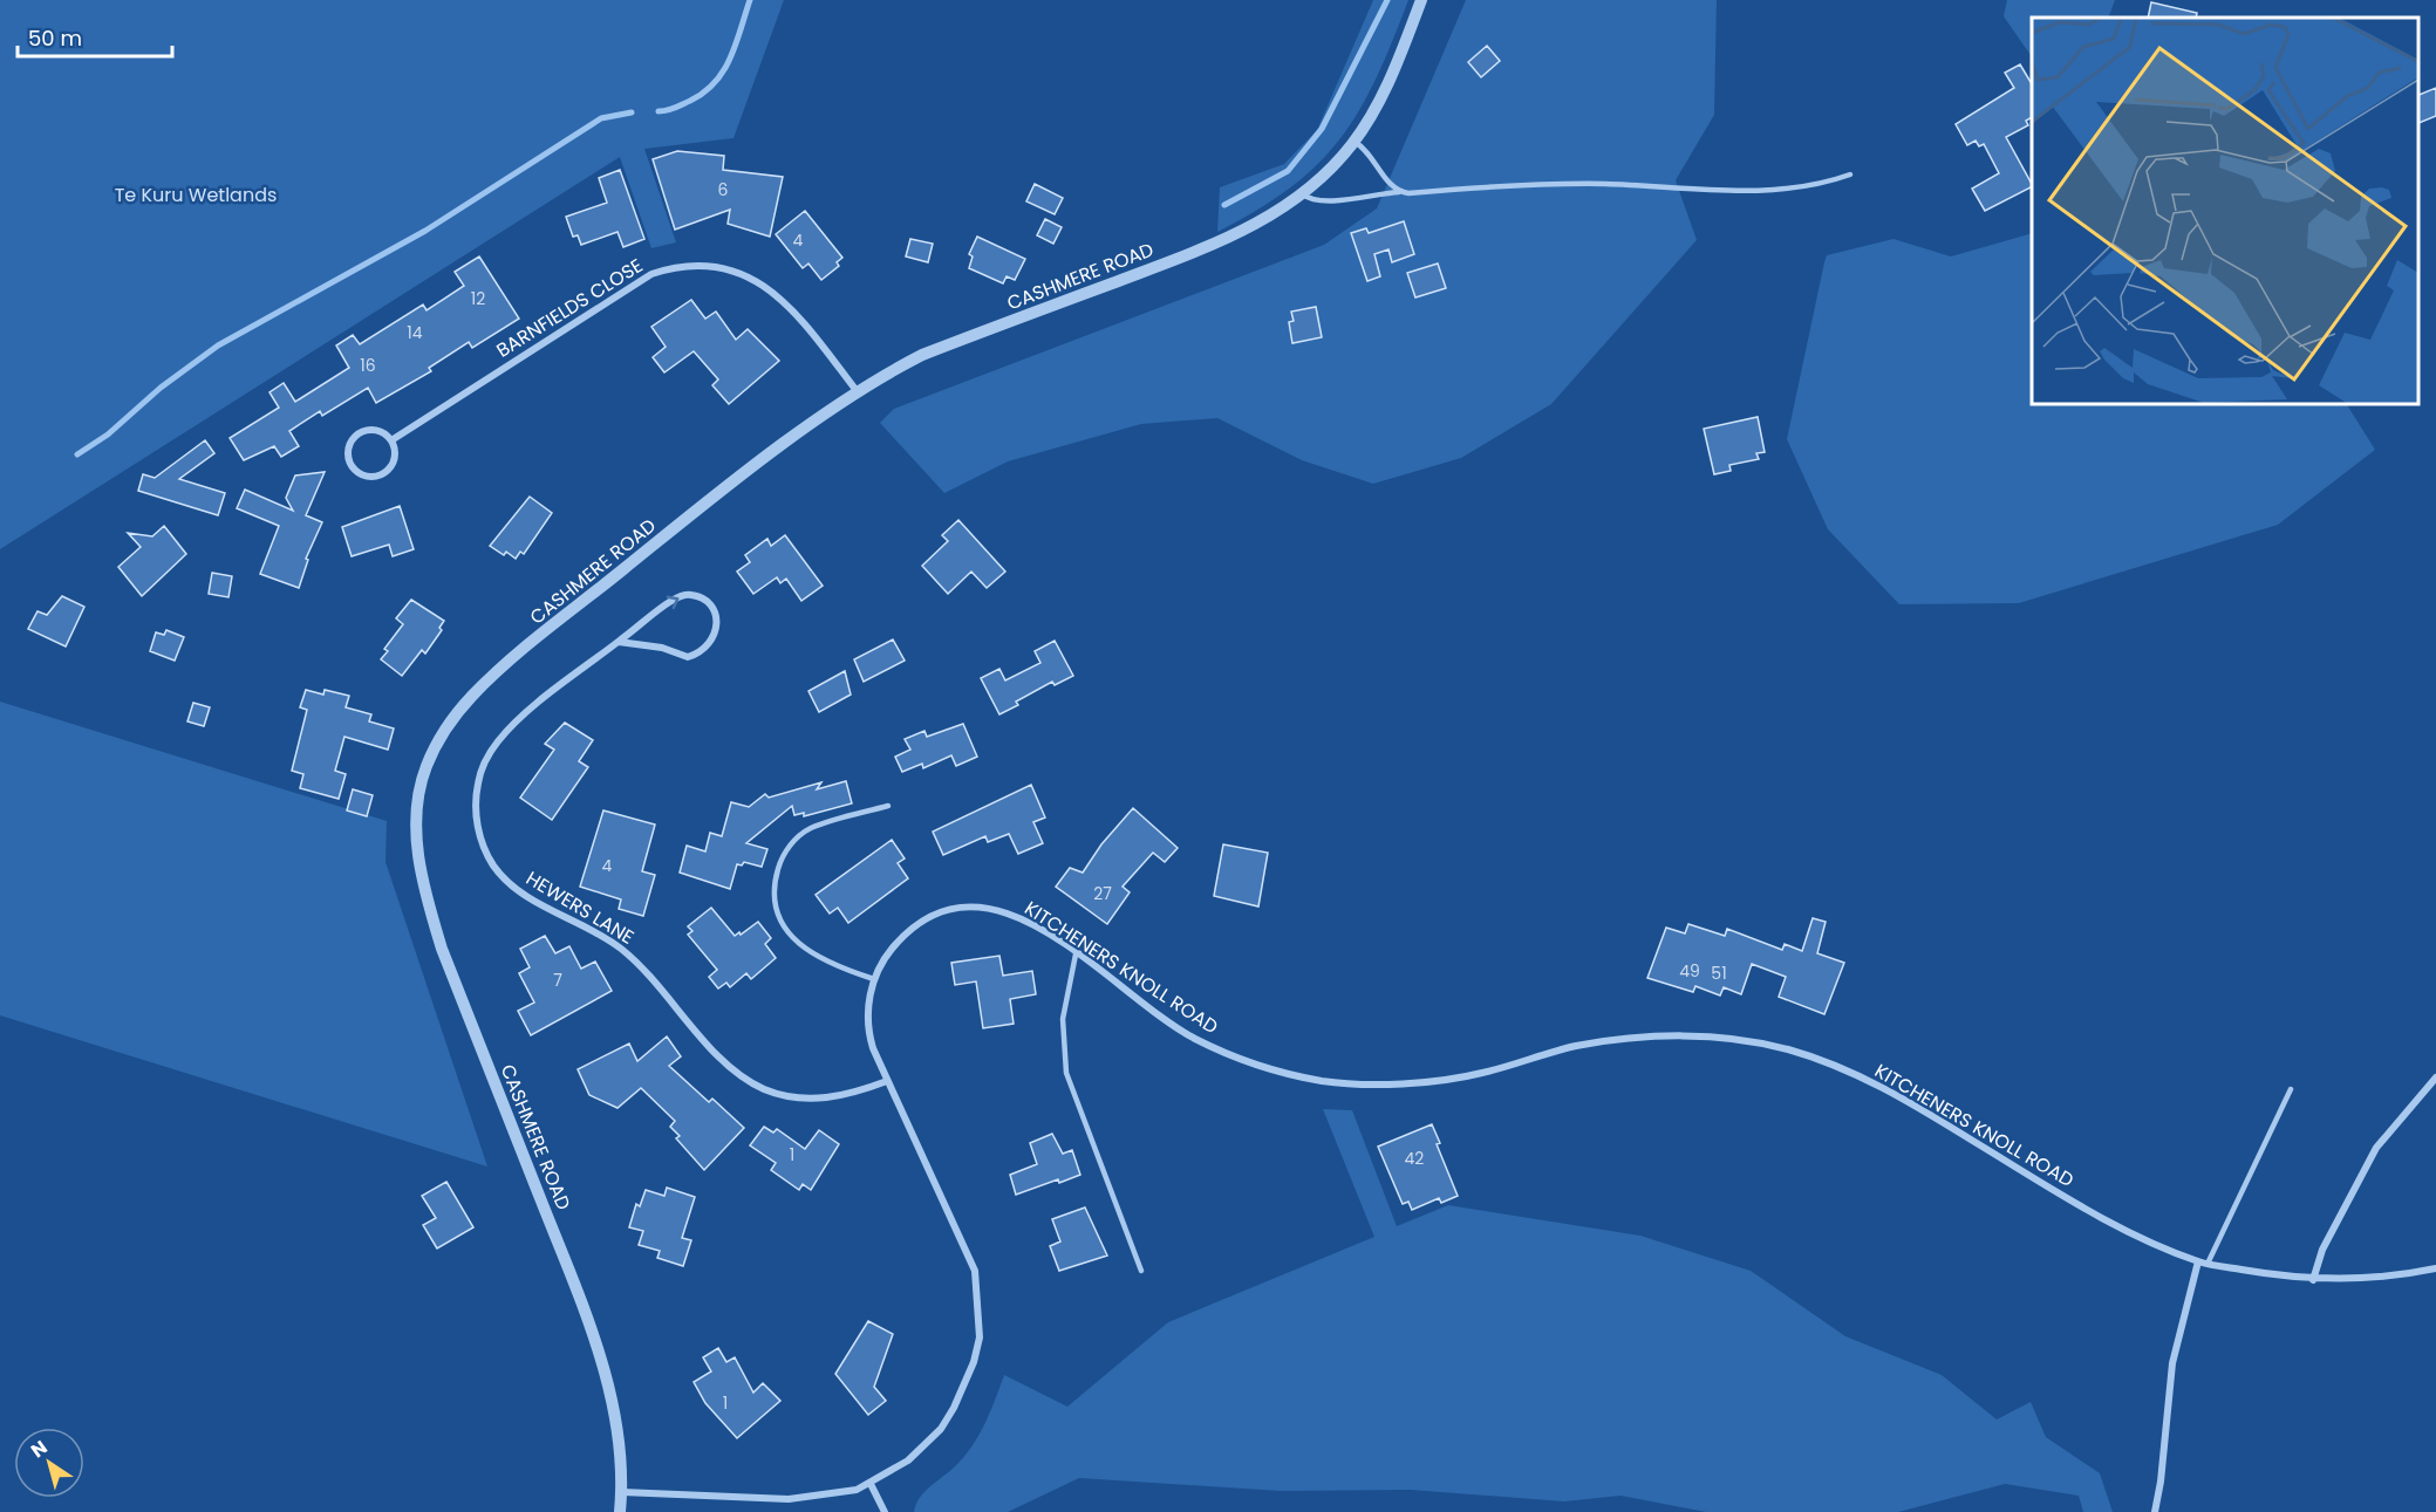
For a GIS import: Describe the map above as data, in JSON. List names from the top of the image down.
{
  "streets": {
    "street": [
      "CASHMERE ROAD",
      "BARNFIELDS CLOSE",
      "HEWERS LANE",
      "KITCHENERS KNOLL ROAD"
    ]
  },
  "crossings": [
    ["CASHMERE ROAD", "BARNFIELDS CLOSE"],
    ["CASHMERE ROAD", "KITCHENERS KNOLL ROAD"],
    ["HEWERS LANE", "KITCHENERS KNOLL ROAD"]
  ],
  "parks": ["Te Kuru Wetlands"],
  "house_numbers": [
    "6",
    "4",
    "12",
    "14",
    "16",
    "4",
    "27",
    "49",
    "51",
    "7",
    "1",
    "42",
    "1"
  ],
  "scale_bar": "50 m",
  "north": "top left"
}
